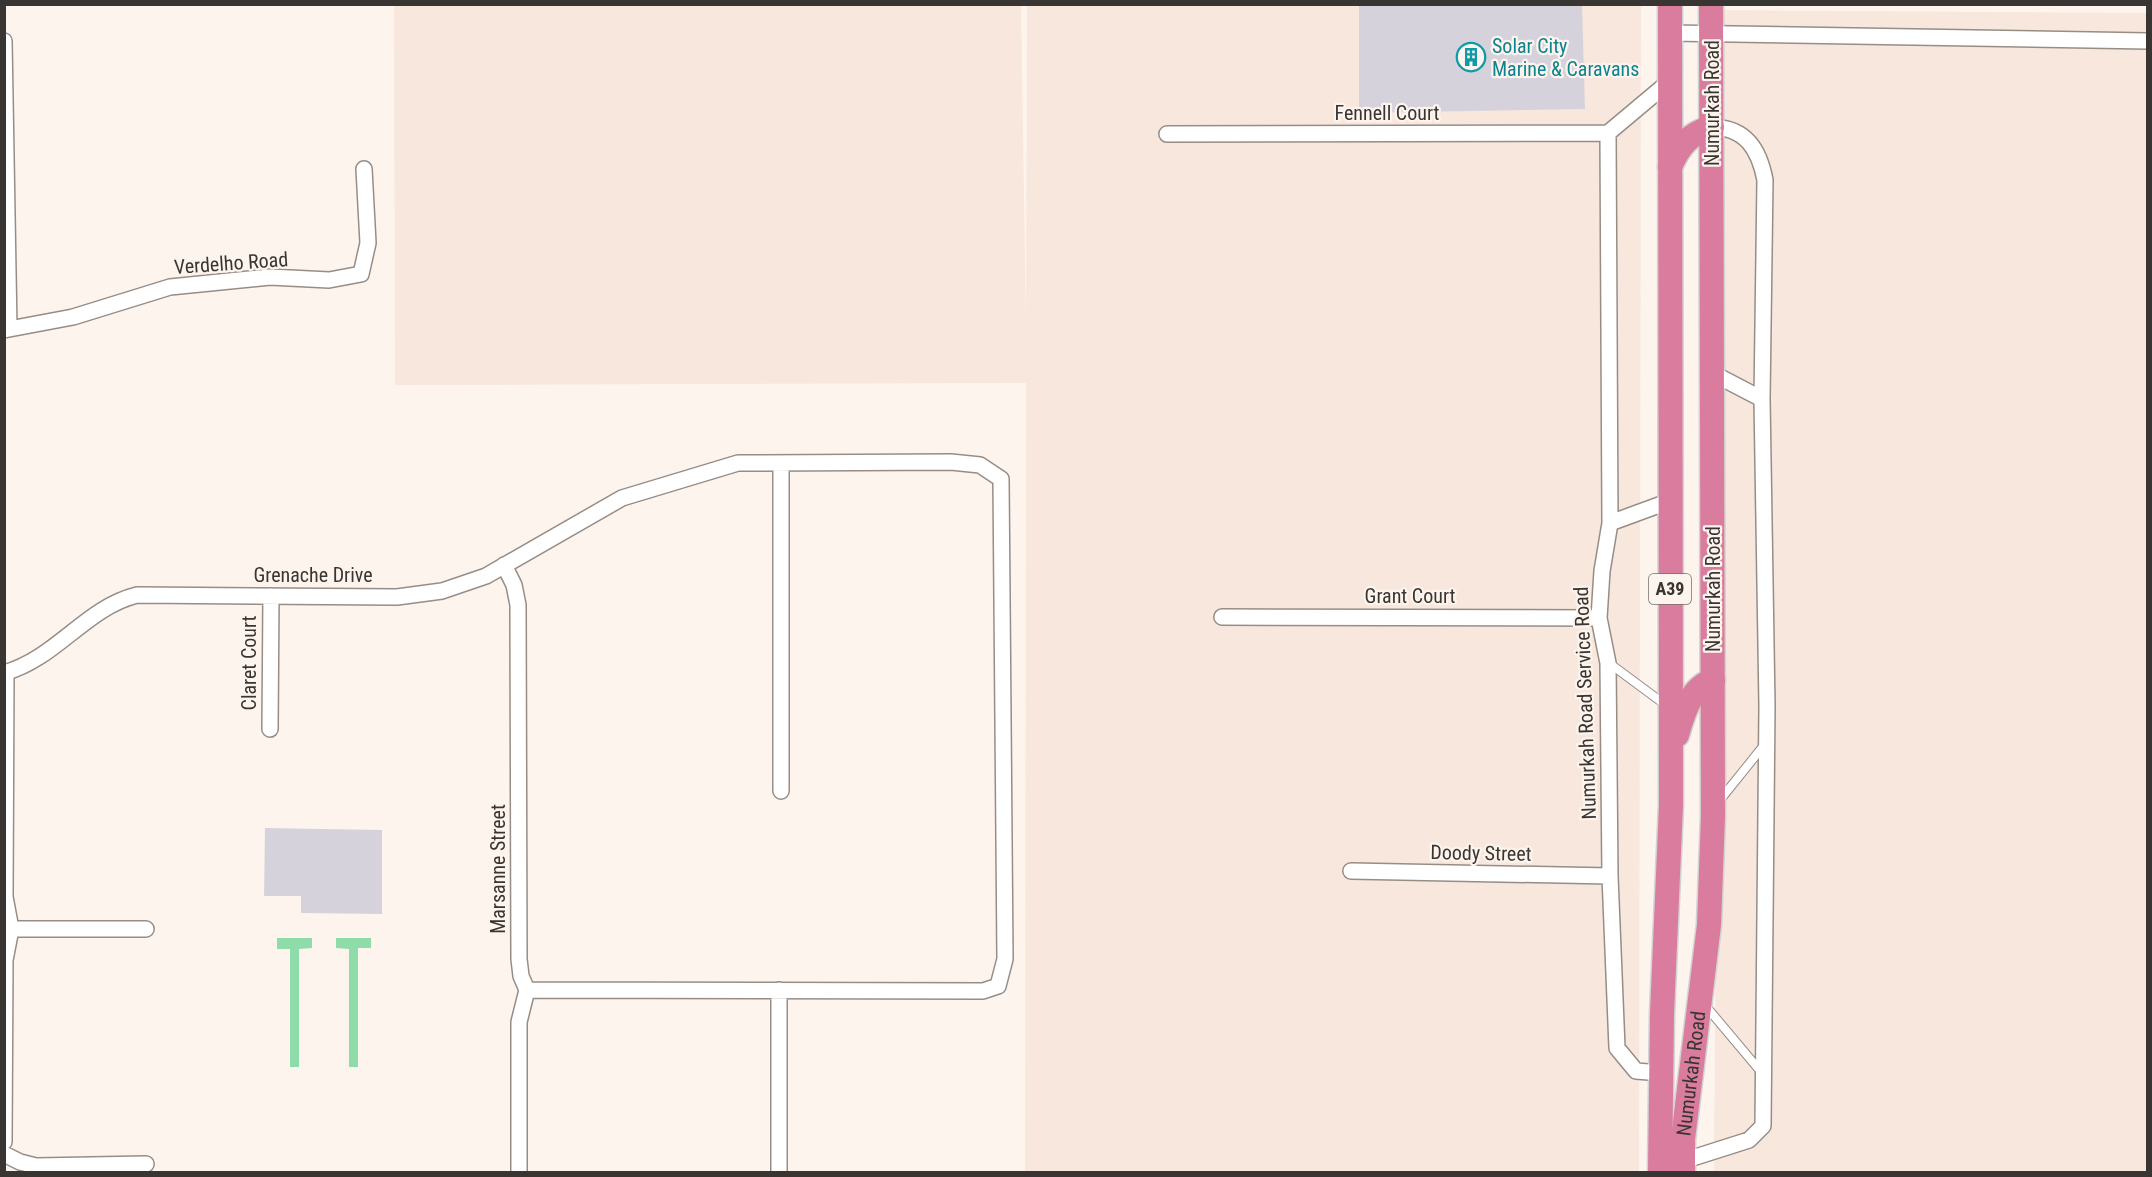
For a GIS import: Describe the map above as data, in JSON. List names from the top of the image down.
{
  "streets": {
    "highway": ["Numurkah Road", "A39"],
    "street": [
      "Fennell Court",
      "Verdelho Road",
      "Grenache Drive",
      "Grant Court",
      "Claret Court",
      "Numurkah Road Service Road",
      "Doody Street",
      "Marsanne Street"
    ]
  },
  "crossings": [
    ["Numurkah Road", "Numurkah Road Service Road"],
    ["Fennell Court", "Numurkah Road Service Road"],
    ["Grenache Drive", "Claret Court"],
    ["Grenache Drive", "Marsanne Street"],
    ["Grant Court", "Numurkah Road Service Road"],
    ["Numurkah Road Service Road", "Doody Street"]
  ],
  "places": {
    "building": ["Solar City Marine & Caravans"]
  }
}
